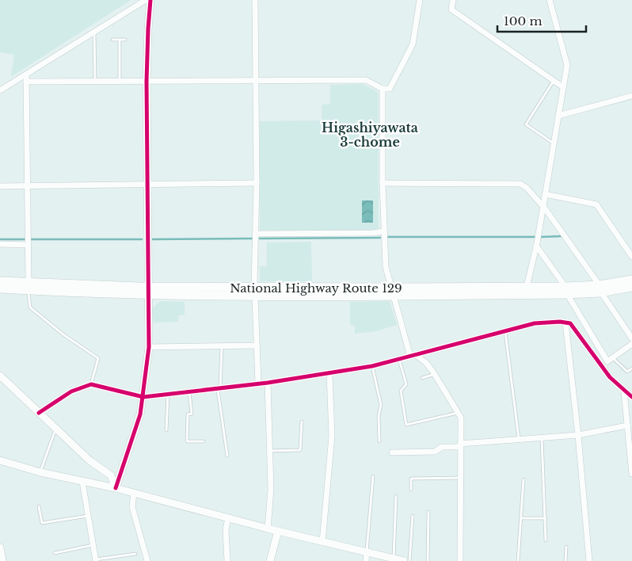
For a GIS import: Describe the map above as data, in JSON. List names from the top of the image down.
{
  "streets": {
    "highway": ["National Highway Route 129"]
  },
  "districts": ["Higashiyawata 3-chome"],
  "scale_bar": "100 m"
}
